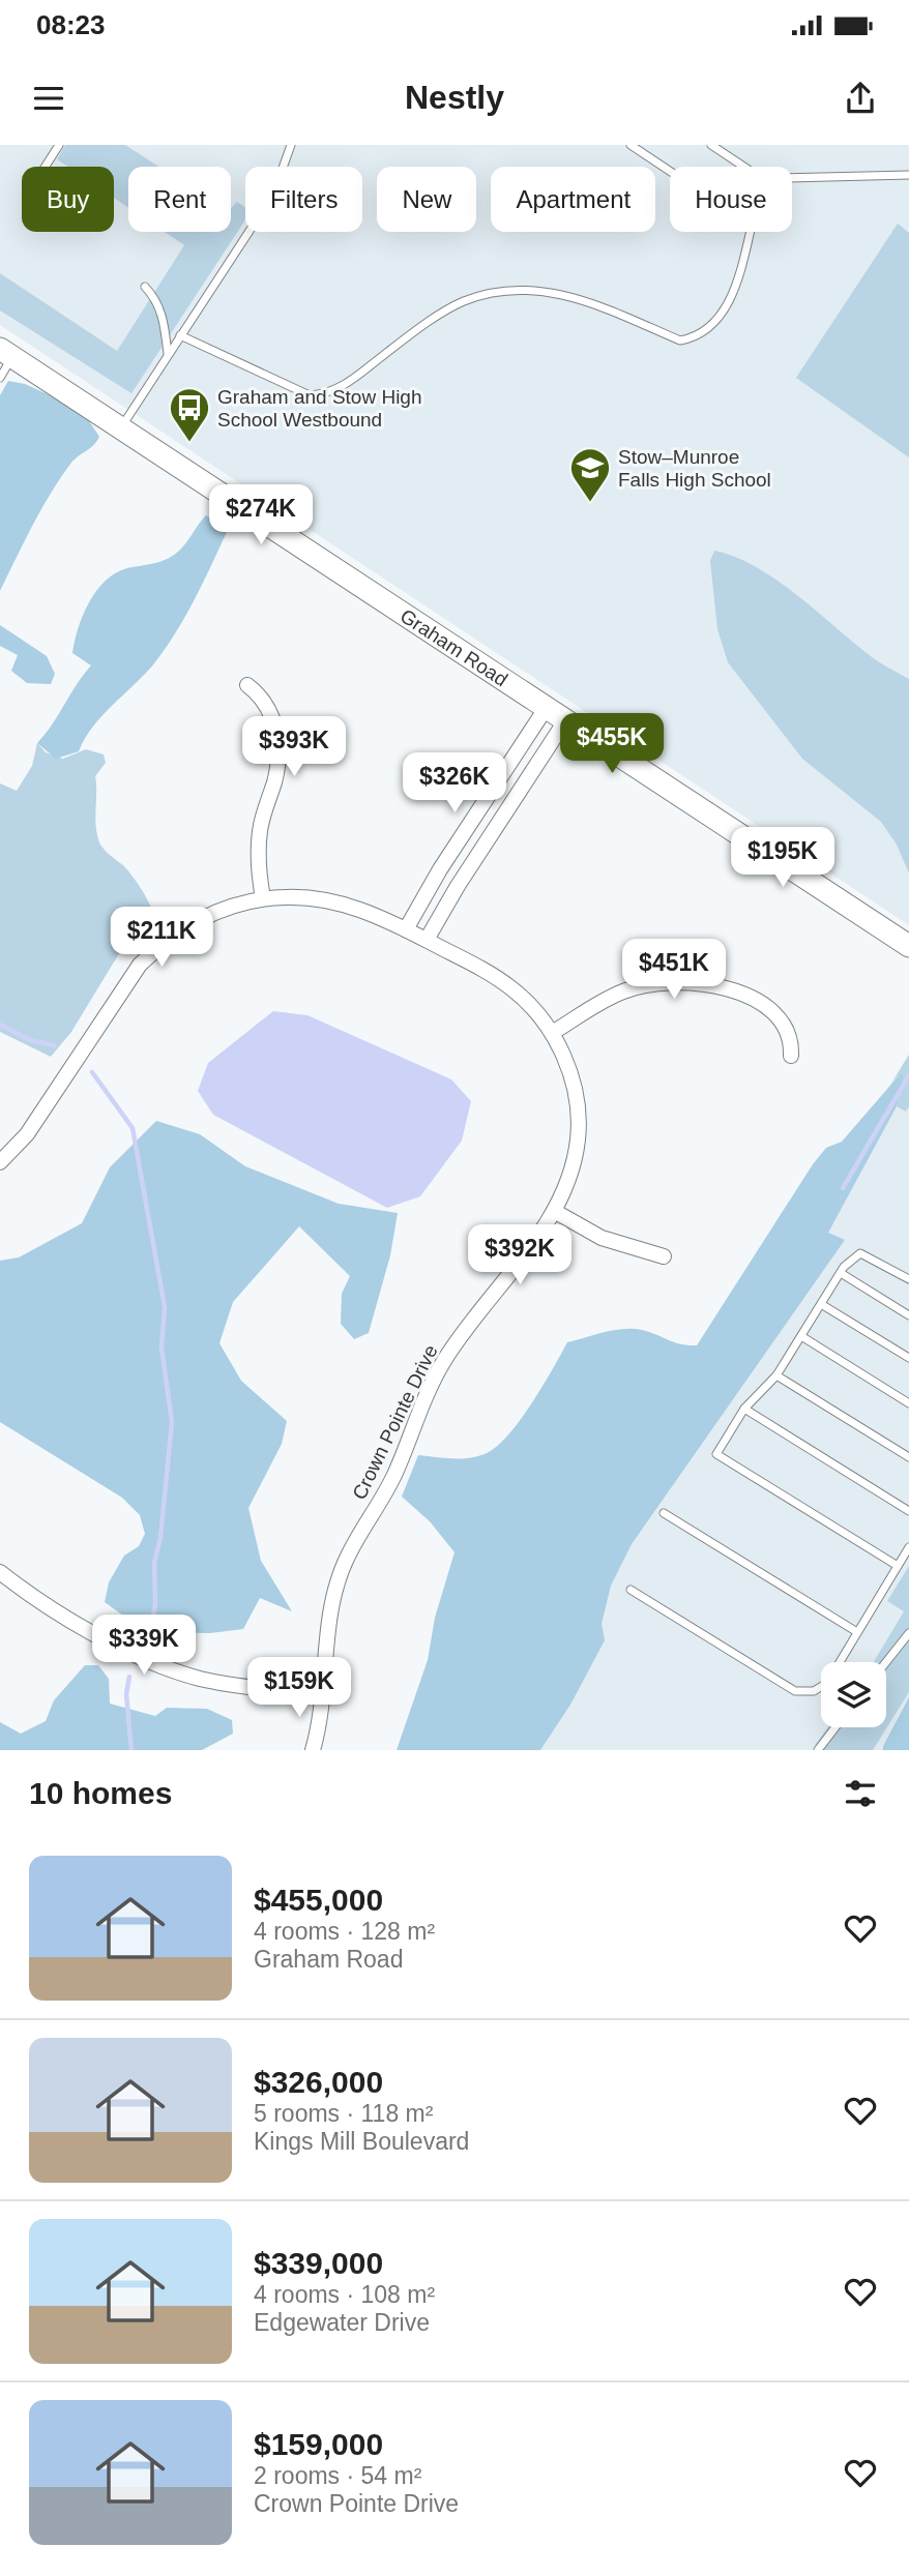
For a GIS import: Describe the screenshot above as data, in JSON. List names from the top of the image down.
{
  "streets": {
    "main road": ["Graham Road"],
    "street": ["Crown Pointe Drive"]
  },
  "places": {
    "bus stop": ["Graham and Stow High School Westbound"],
    "school or university": ["Stow–Munroe Falls High School"]
  },
  "page": {
    "status": "08:23",
    "header": "Nestly",
    "chip": [
      "Buy",
      "Rent",
      "Filters",
      "New",
      "Apartment",
      "House"
    ],
    "price": [
      "$274K",
      "$455K",
      "$393K",
      "$326K",
      "$195K",
      "$211K",
      "$451K",
      "$392K",
      "$339K",
      "$159K"
    ],
    "heading": "10 homes",
    "list": [
      {
        "name": "$455,000",
        "note": "4 rooms · 128 m² · Graham Road"
      },
      {
        "name": "$326,000",
        "note": "5 rooms · 118 m² · Kings Mill Boulevard"
      },
      {
        "name": "$339,000",
        "note": "4 rooms · 108 m² · Edgewater Drive"
      },
      {
        "name": "$159,000",
        "note": "2 rooms · 54 m² · Crown Pointe Drive"
      }
    ]
  }
}
